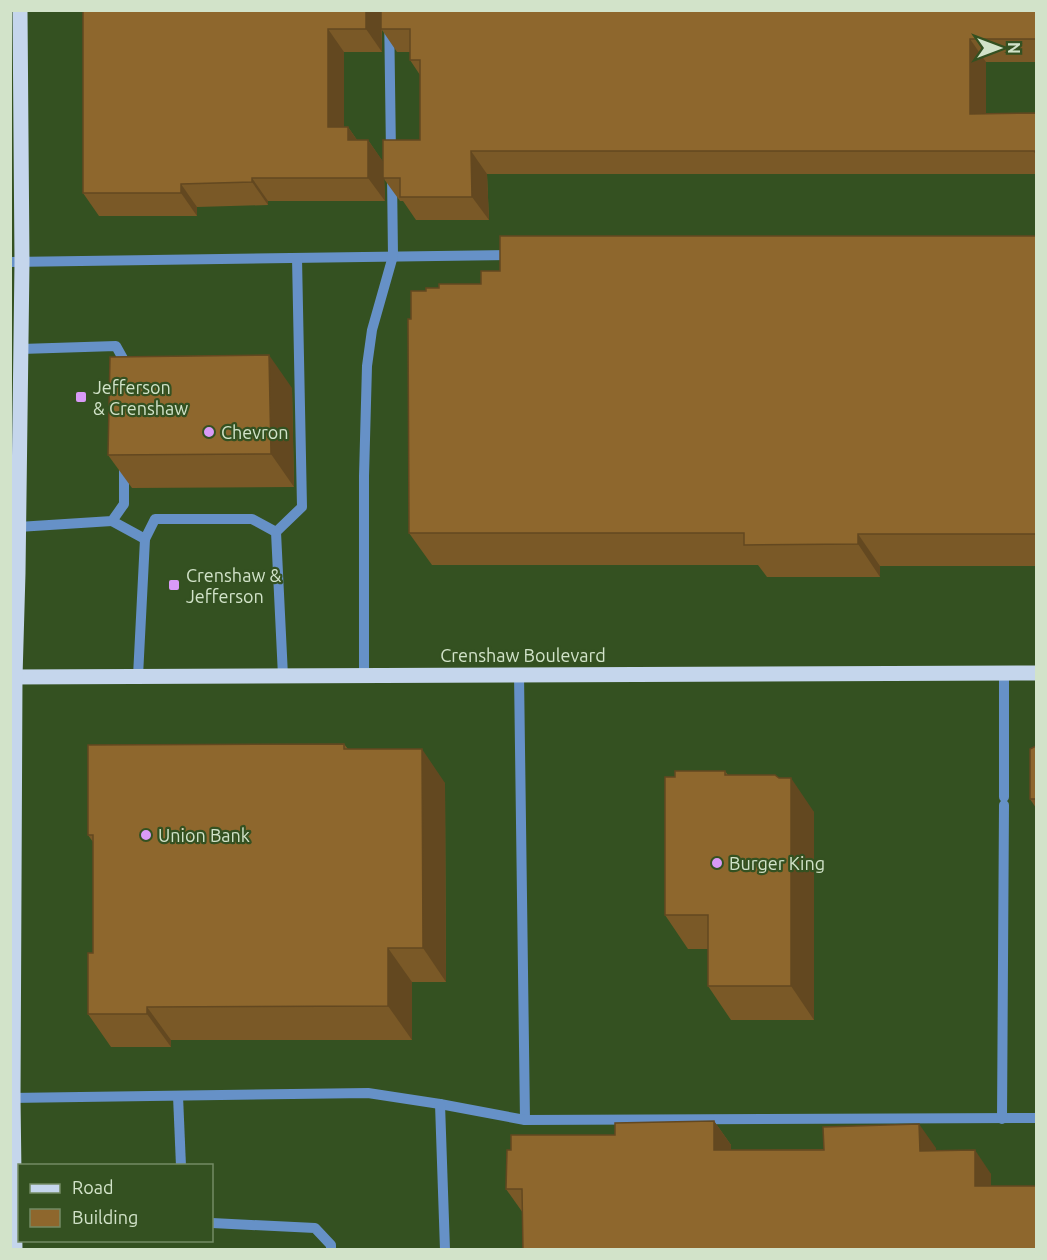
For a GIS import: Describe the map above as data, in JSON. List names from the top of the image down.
{
  "streets": {
    "main road": ["Crenshaw Boulevard"]
  },
  "places": {
    "transit": ["Jefferson & Crenshaw", "Crenshaw & Jefferson"],
    "other": ["Chevron", "Union Bank", "Burger King"]
  },
  "legend": ["Road", "Building"],
  "north": "right"
}
